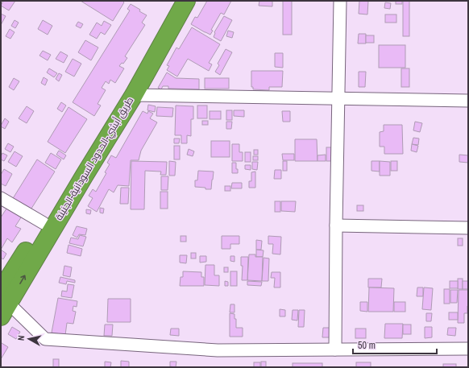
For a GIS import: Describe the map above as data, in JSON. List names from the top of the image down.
{
  "streets": {
    "highway": ["طريق أبشي-الحدود السودانية-الجنينة"]
  },
  "scale_bar": "50 m",
  "north": "left"
}
